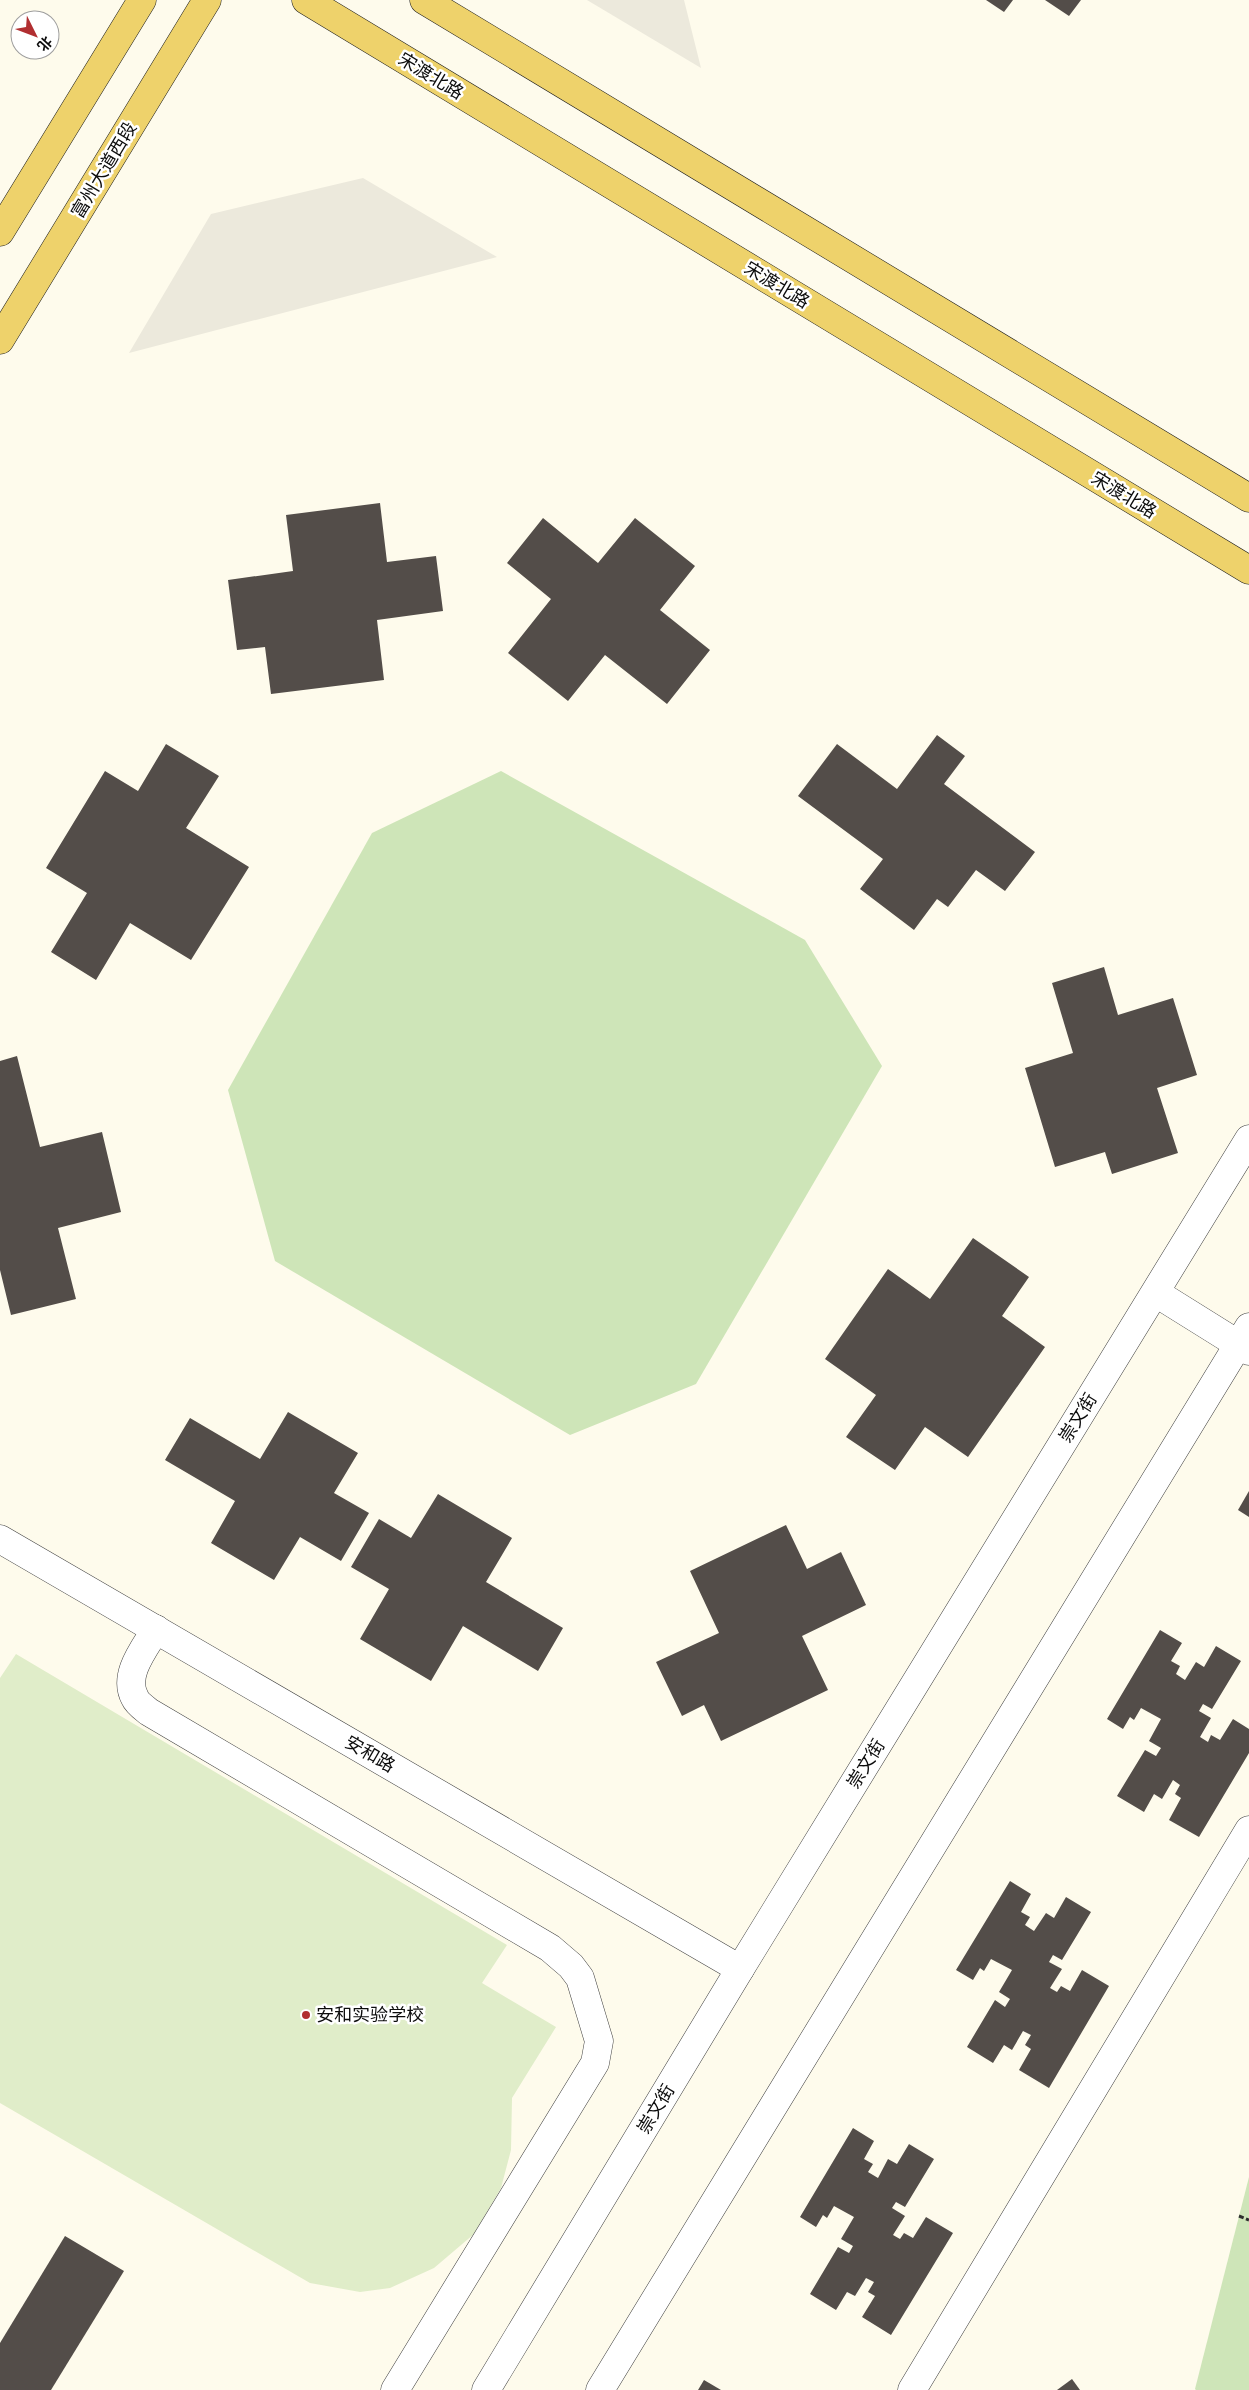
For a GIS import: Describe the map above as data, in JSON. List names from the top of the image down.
{
  "streets": {
    "main road": ["宋渡北路", "富州大道西段"],
    "street": ["崇文街", "安和路"]
  },
  "crossings": [
    ["崇文街", "安和路"]
  ],
  "places": ["安和实验学校"],
  "north": "bottom right"
}
